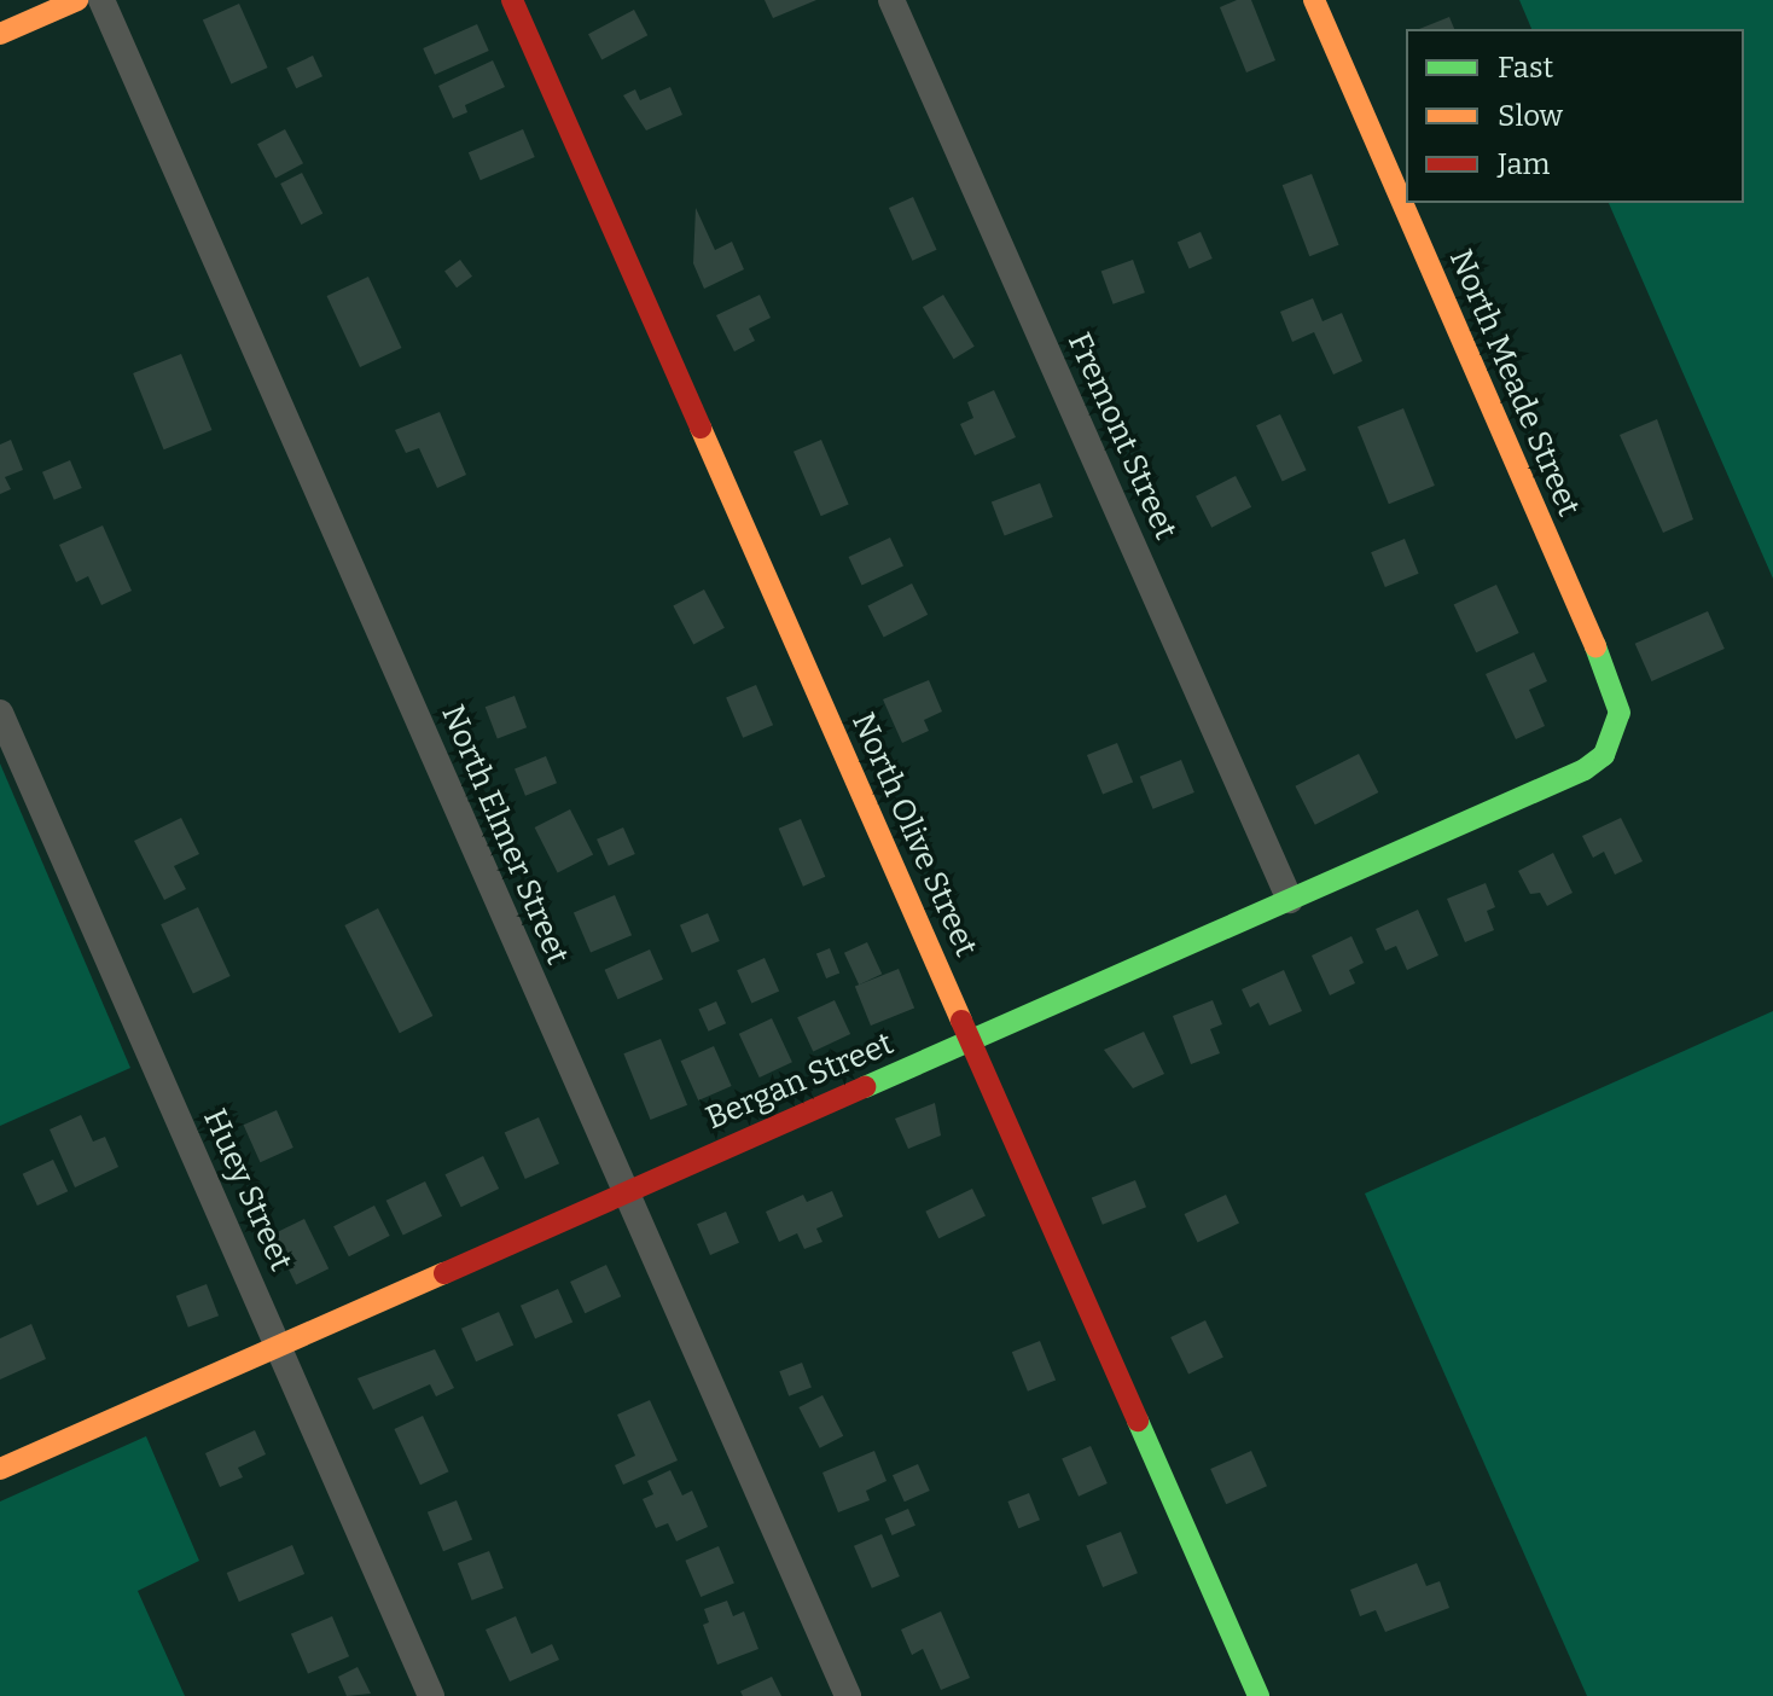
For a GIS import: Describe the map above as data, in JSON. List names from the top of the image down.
{
  "streets": {
    "street": [
      "North Meade Street",
      "Fremont Street",
      "North Elmer Street",
      "North Olive Street",
      "Bergan Street",
      "Huey Street"
    ]
  },
  "crossings": [
    ["North Meade Street", "Bergan Street"],
    ["Fremont Street", "Bergan Street"],
    ["North Elmer Street", "Bergan Street"],
    ["North Olive Street", "Bergan Street"],
    ["Bergan Street", "Huey Street"]
  ],
  "legend": ["Fast", "Slow", "Jam"]
}
